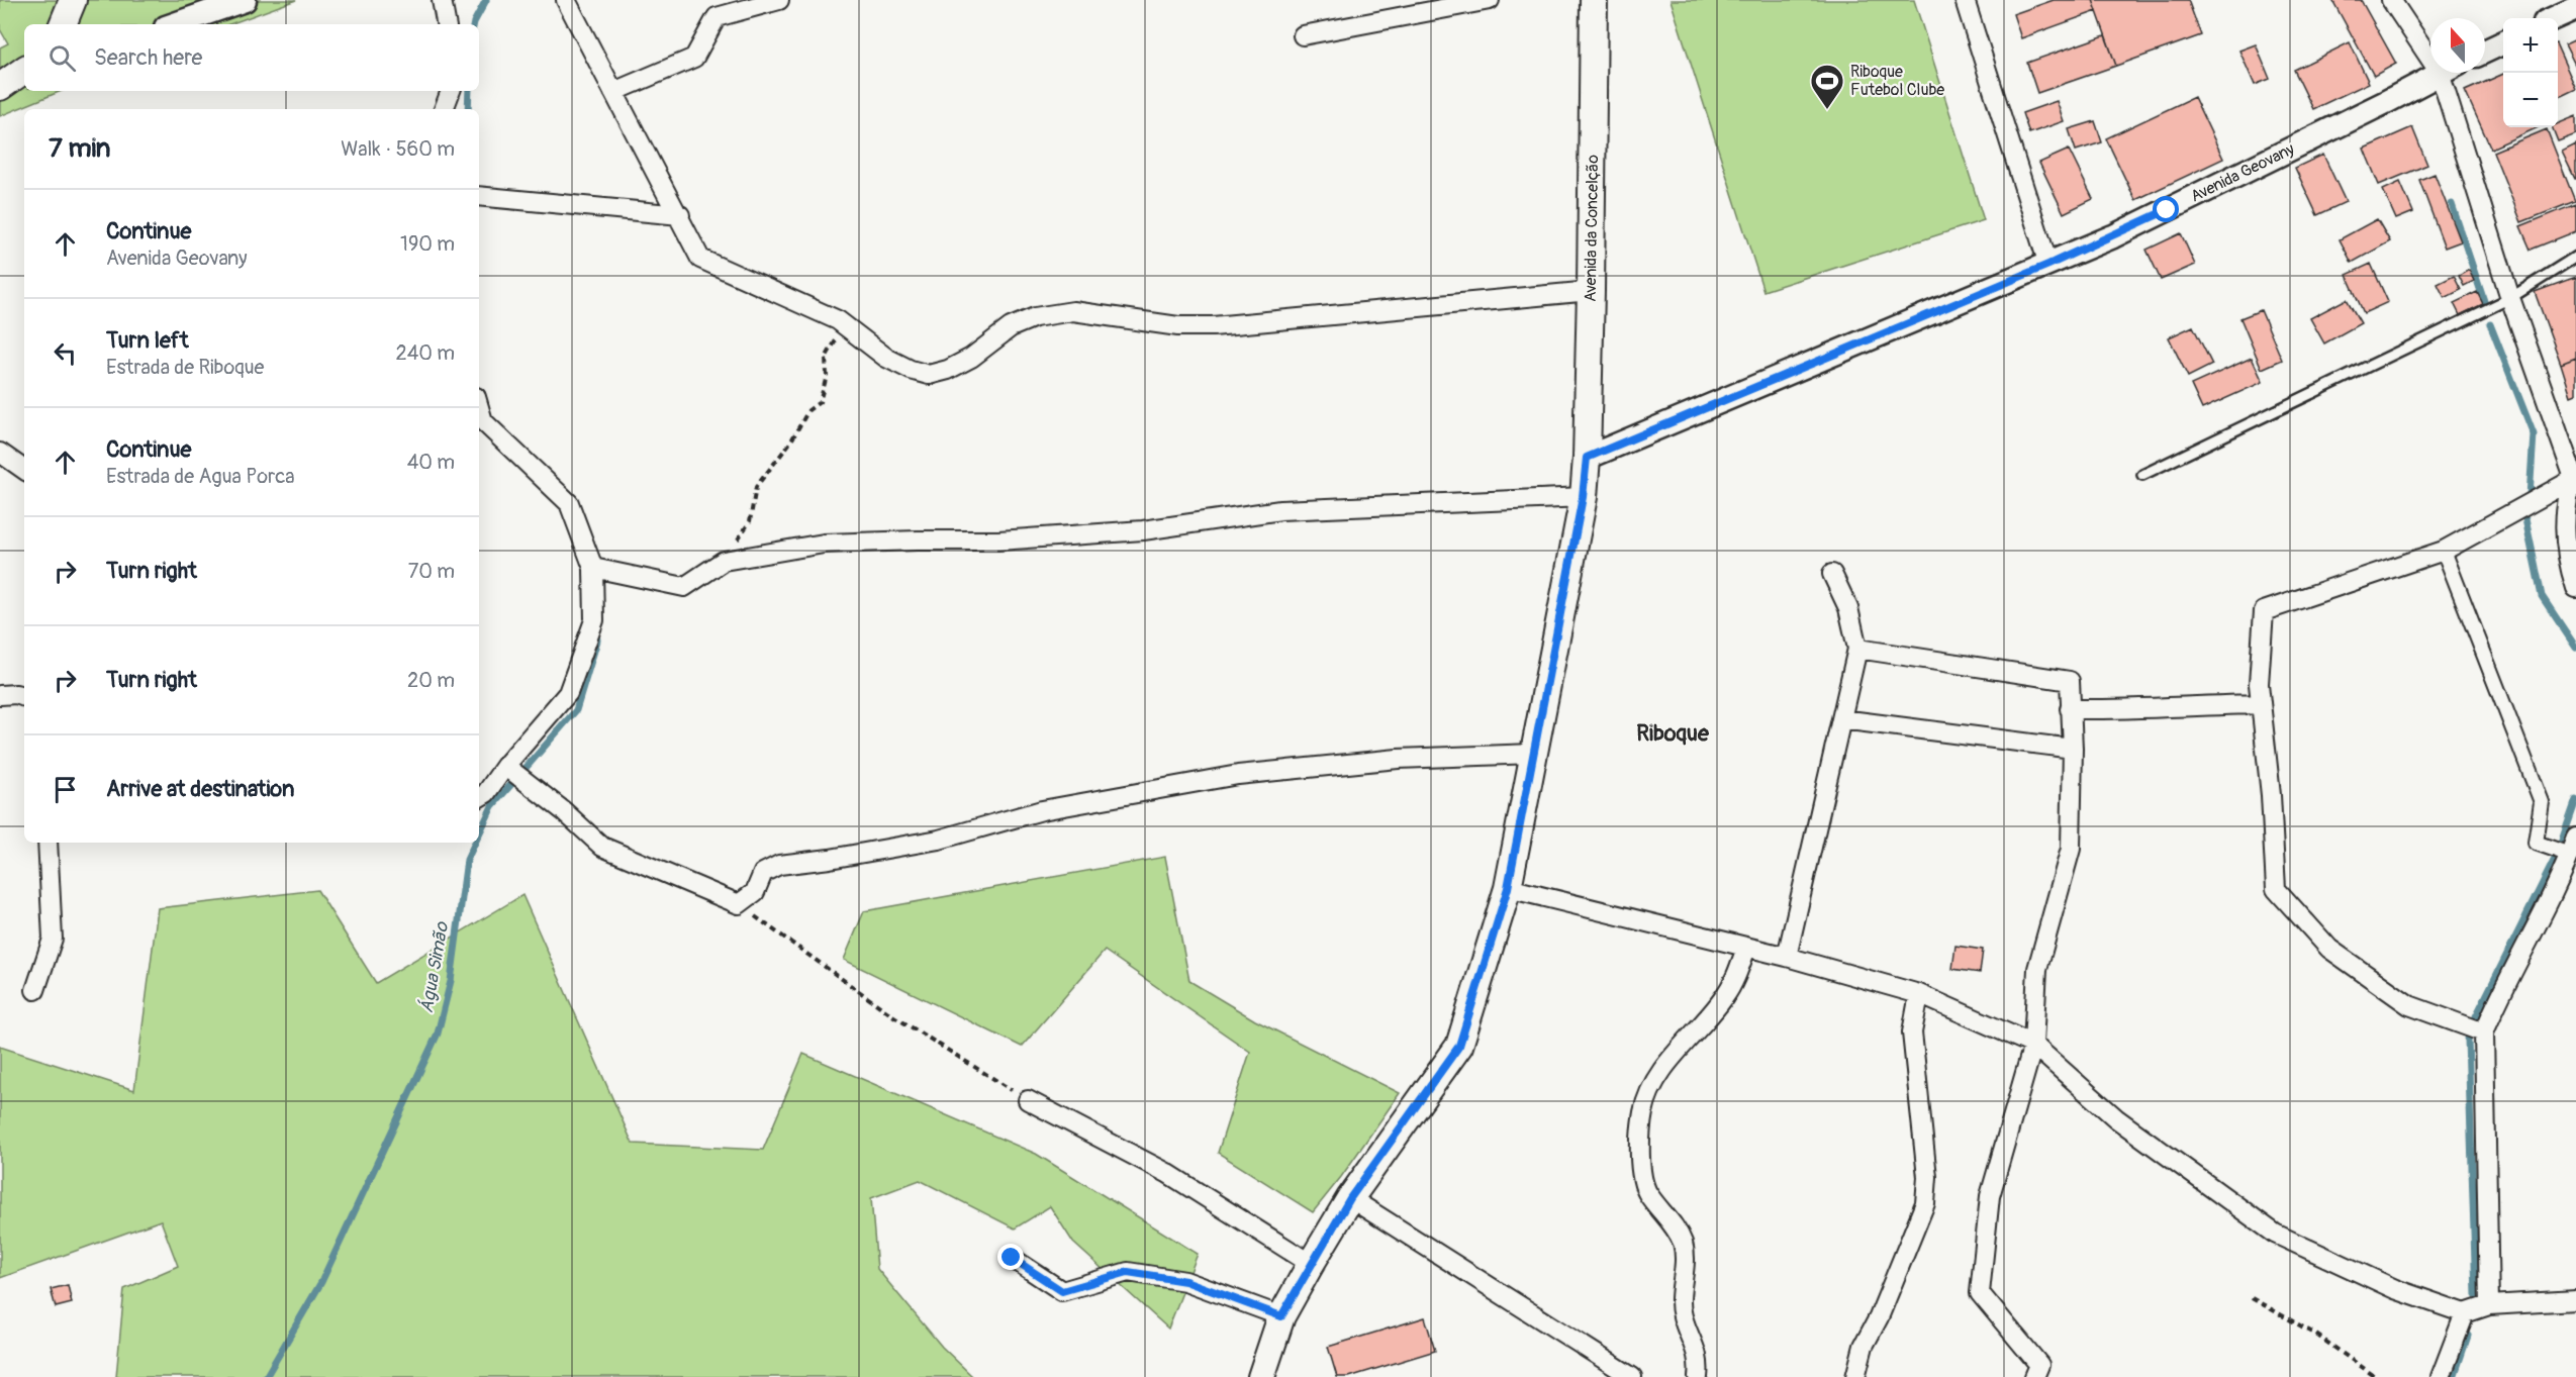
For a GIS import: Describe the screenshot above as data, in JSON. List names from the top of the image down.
{
  "streets": {
    "main road": ["Avenida da Concelção"],
    "street": ["Avenida Geovany"]
  },
  "crossings": [
    ["Avenida Geovany", "Avenida da Concelção"]
  ],
  "districts": ["Riboque"],
  "water": ["Água Simão"],
  "places": {
    "sports": ["Riboque Futebol Clube"]
  },
  "north": "top",
  "page": {
    "map_buttons": ["+", "−"],
    "search": "Search here",
    "heading": ["7 min", "Walk · 560 m"],
    "list": [
      ["Continue", "Avenida Geovany", "190 m"],
      ["Turn left", "Estrada de Riboque", "240 m"],
      ["Continue", "Estrada de Agua Porca", "40 m"],
      ["Turn right", "70 m"],
      ["Turn right", "20 m"],
      "Arrive at destination"
    ]
  }
}
